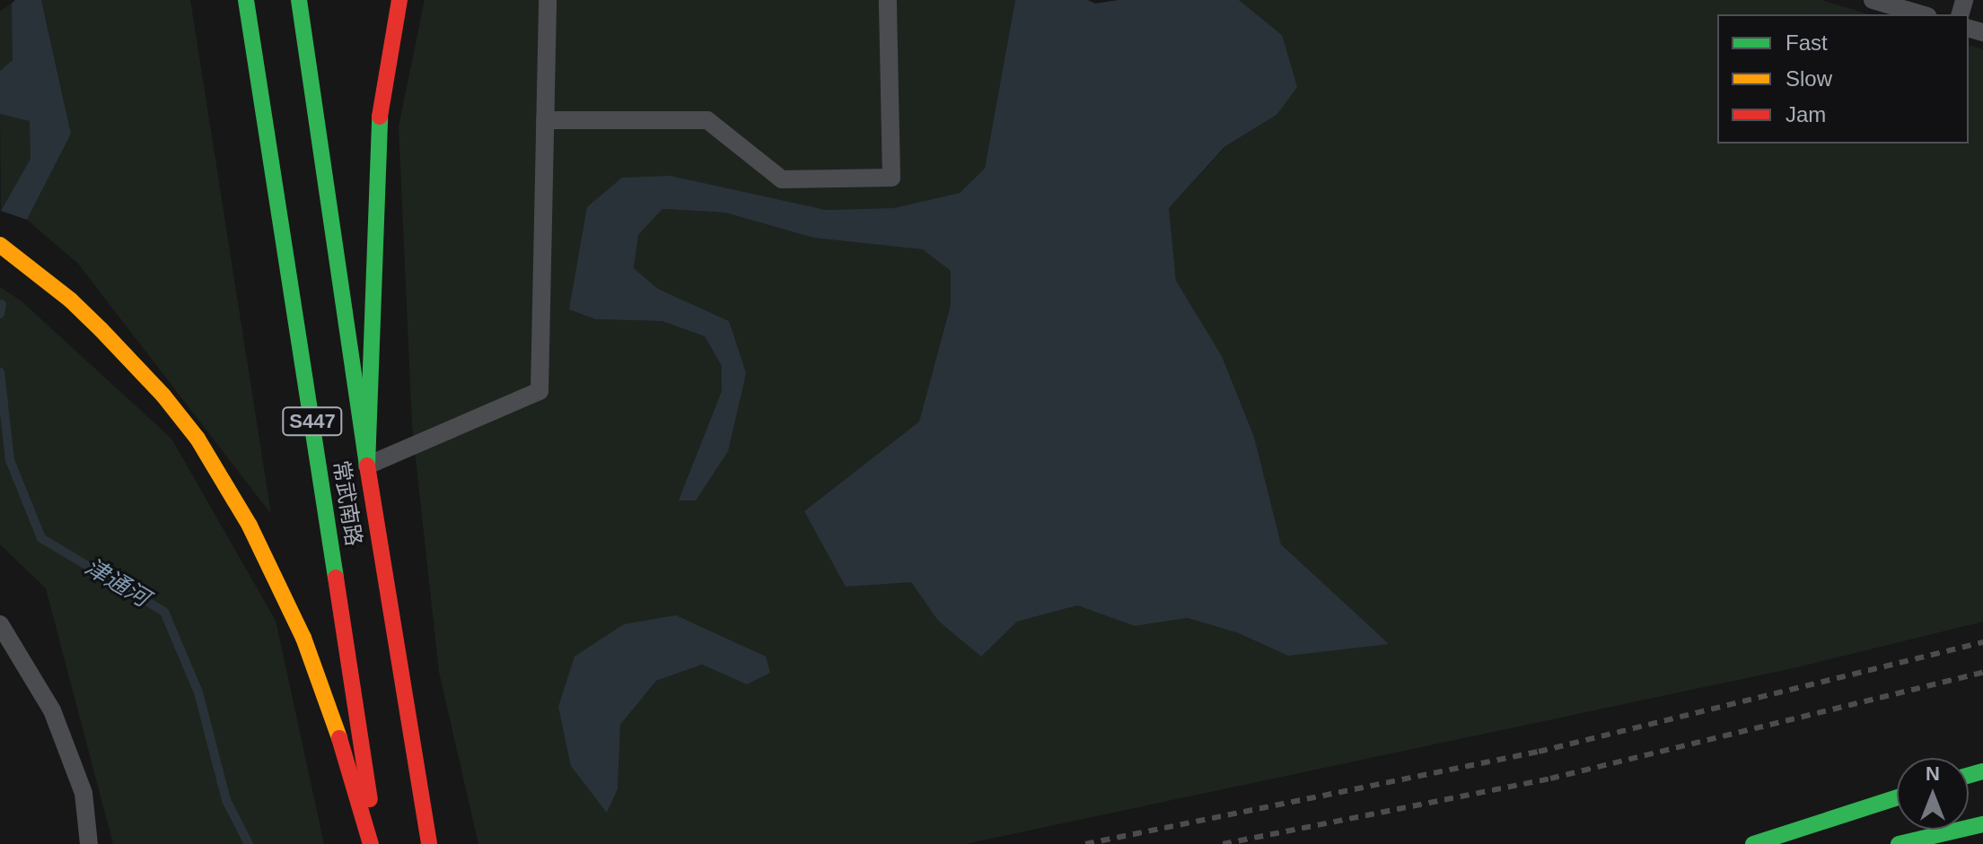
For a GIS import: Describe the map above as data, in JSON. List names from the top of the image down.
{
  "streets": {
    "main road": ["S447", "常武南路"]
  },
  "water": ["津通河"],
  "legend": ["Fast", "Slow", "Jam"],
  "north": "top"
}
